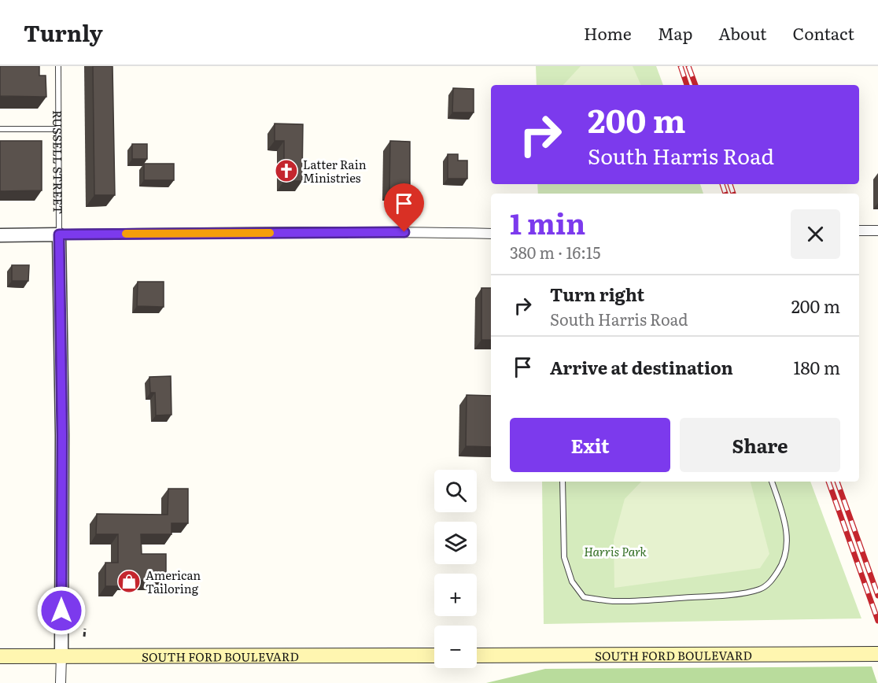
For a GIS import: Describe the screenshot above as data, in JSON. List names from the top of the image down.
{
  "streets": {
    "main road": ["SOUTH FORD BOULEVARD"],
    "street": ["RUSSELL STREET"]
  },
  "crossings": [
    ["RUSSELL STREET", "SOUTH FORD BOULEVARD"]
  ],
  "parks": ["Harris Park"],
  "places": {
    "church": ["Latter Rain Ministries"],
    "shop": ["American Tailoring"]
  },
  "page": {
    "header": "Turnly",
    "nav": [
      "Home",
      "Map",
      "About",
      "Contact"
    ],
    "turn": ["200 m", "South Harris Road"],
    "heading": ["1 min", "380 m · 16:15"],
    "list": [
      {
        "name": "Turn right",
        "note": "South Harris Road",
        "value": "200 m"
      },
      {
        "name": "Arrive at destination",
        "value": "180 m"
      }
    ],
    "buttons": ["Exit", "Share"],
    "map_buttons": ["+", "−"]
  }
}
